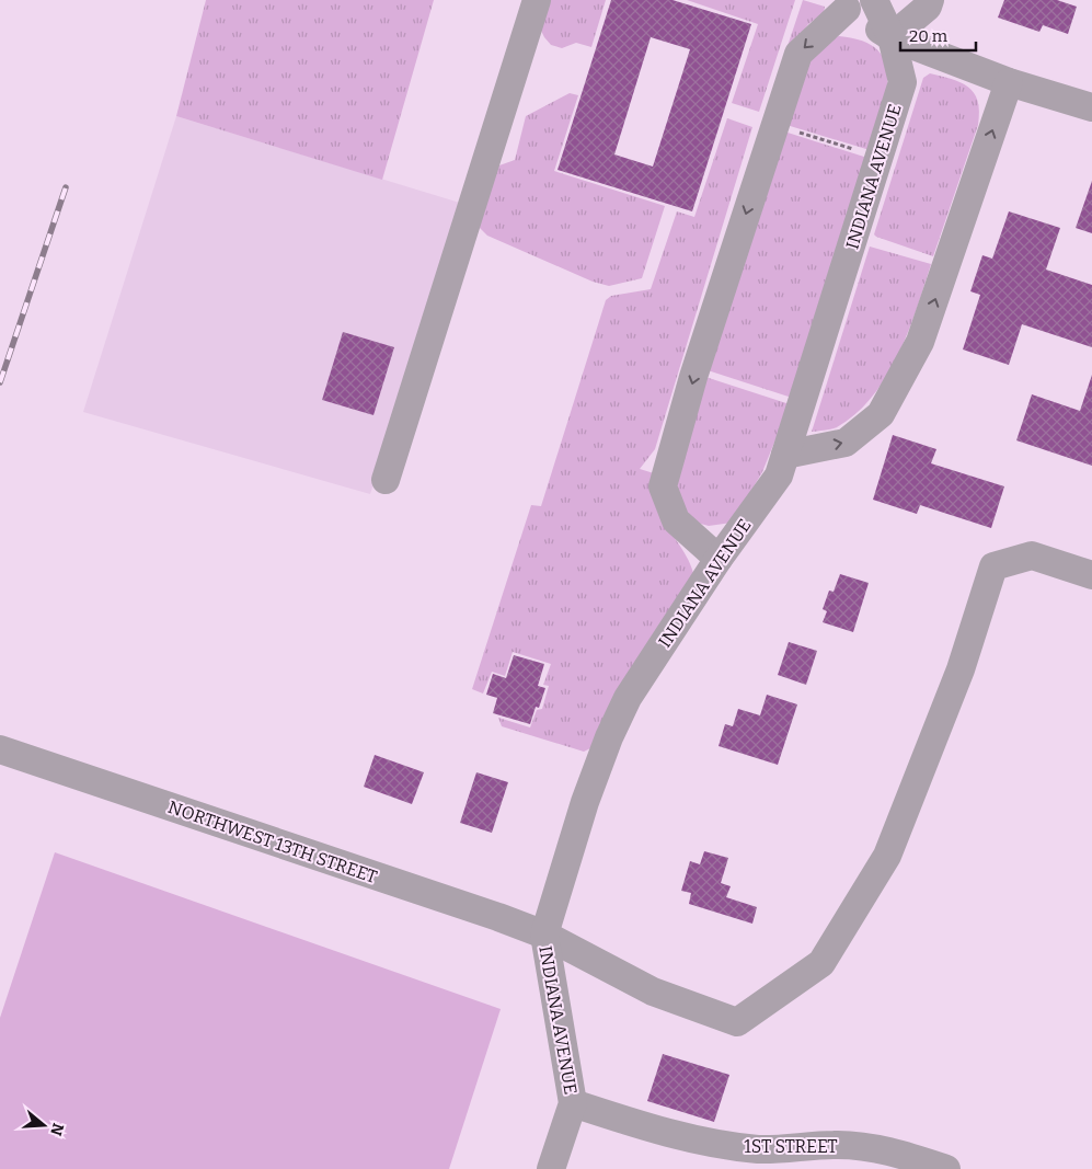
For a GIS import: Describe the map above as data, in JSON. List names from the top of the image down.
{
  "streets": {
    "street": ["INDIANA AVENUE", "NORTHWEST 13TH STREET", "1ST STREET"]
  },
  "crossings": [
    ["INDIANA AVENUE", "NORTHWEST 13TH STREET"],
    ["INDIANA AVENUE", "1ST STREET"]
  ],
  "scale_bar": "20 m",
  "north": "right"
}
